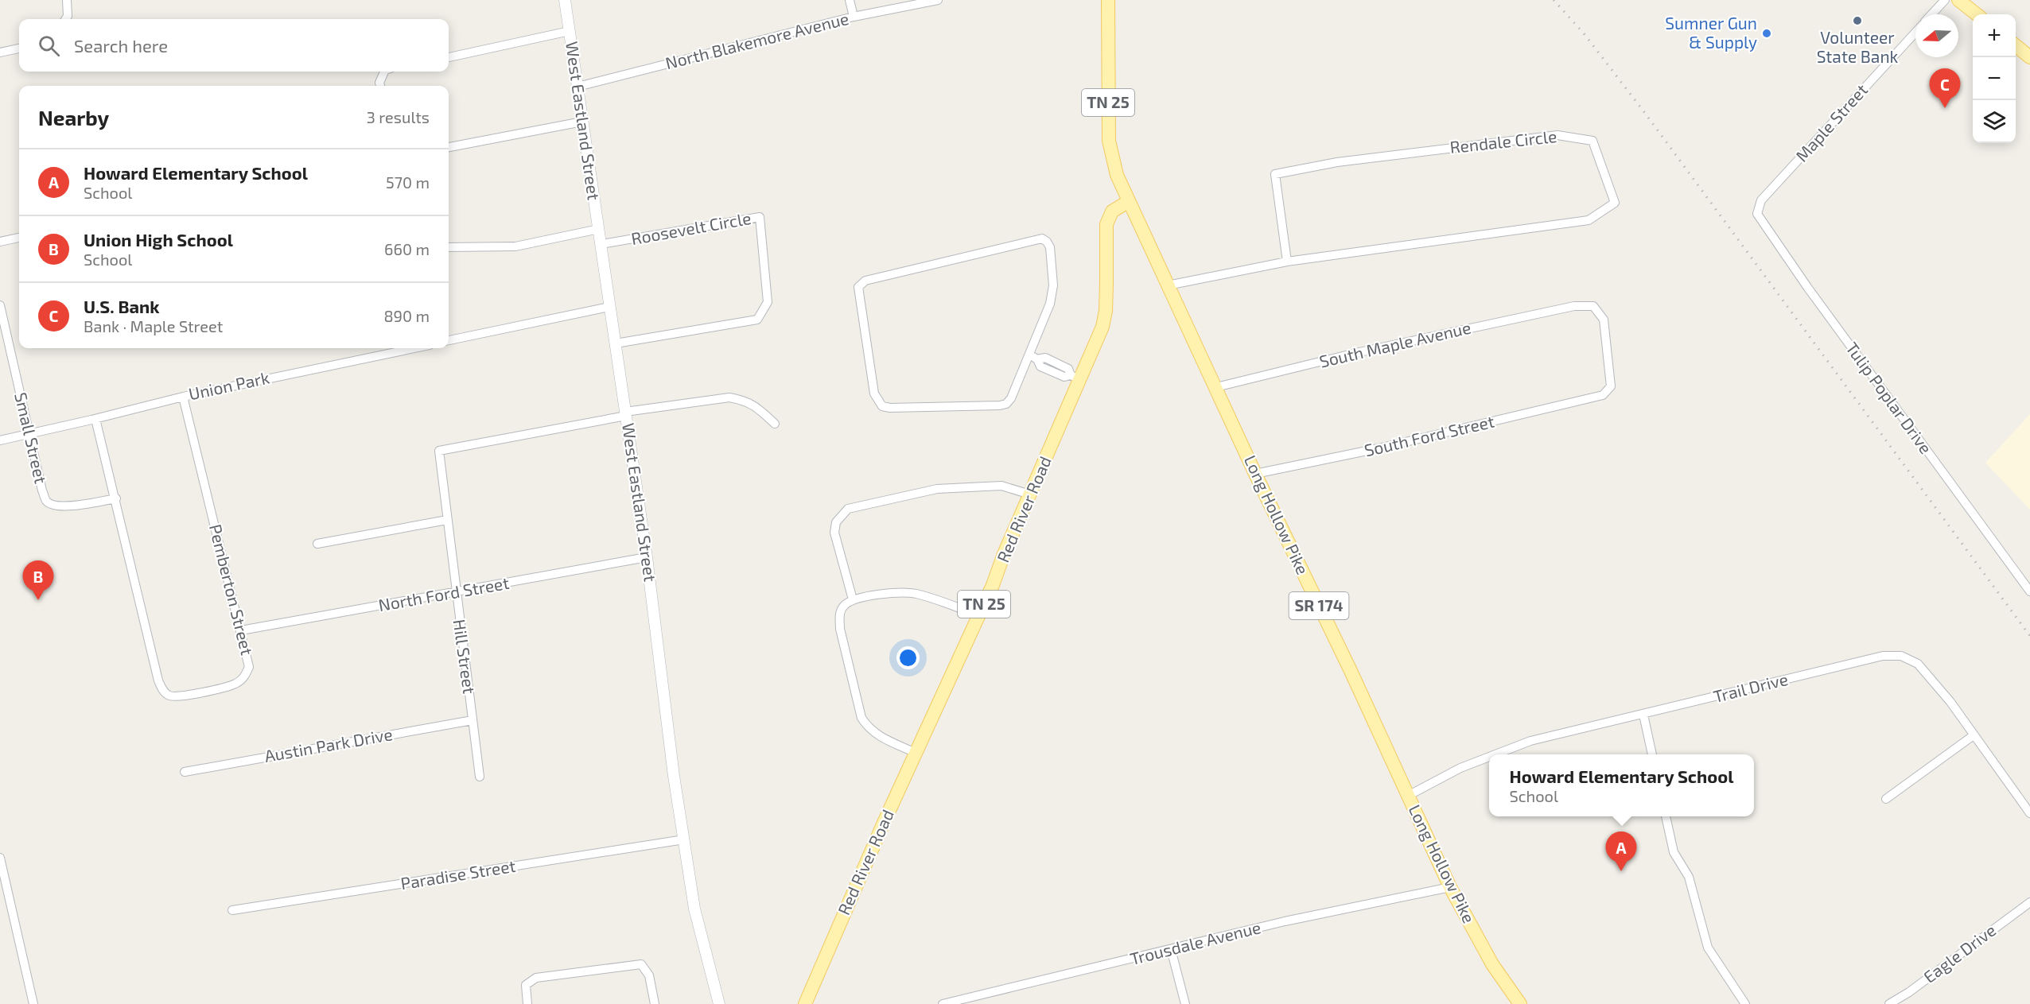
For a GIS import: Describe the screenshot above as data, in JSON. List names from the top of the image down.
{
  "streets": {
    "main road": [
      "TN 25",
      "Red River Road",
      "Long Hollow Pike",
      "SR 174"
    ],
    "street": [
      "North Blakemore Avenue",
      "West Eastland Street",
      "Maple Street",
      "Rendale Circle",
      "Roosevelt Circle",
      "South Maple Avenue",
      "Union Park",
      "Tulip Poplar Drive",
      "South Ford Street",
      "Small Street",
      "Pemberton Street",
      "North Ford Street",
      "Hill Street",
      "Trail Drive",
      "Austin Park Drive",
      "Paradise Street",
      "Trousdale Avenue",
      "Eagle Drive"
    ]
  },
  "crossings": [
    ["North Blakemore Avenue", "West Eastland Street"],
    ["TN 25", "Red River Road"],
    ["TN 25", "Long Hollow Pike"],
    ["West Eastland Street", "Roosevelt Circle"],
    ["West Eastland Street", "North Ford Street"],
    ["West Eastland Street", "Hill Street"],
    ["West Eastland Street", "Paradise Street"],
    ["Maple Street", "Tulip Poplar Drive"],
    ["Rendale Circle", "Long Hollow Pike"],
    ["South Maple Avenue", "South Ford Street"],
    ["South Maple Avenue", "Long Hollow Pike"],
    ["Union Park", "Small Street"],
    ["Union Park", "Pemberton Street"],
    ["South Ford Street", "Long Hollow Pike"],
    ["Small Street", "Pemberton Street"],
    ["Red River Road", "Long Hollow Pike"],
    ["Long Hollow Pike", "Trail Drive"],
    ["Long Hollow Pike", "Trousdale Avenue"],
    ["Pemberton Street", "North Ford Street"],
    ["North Ford Street", "Hill Street"],
    ["Hill Street", "Austin Park Drive"]
  ],
  "places": ["Volunteer State Bank", "Sumner Gun & Supply"],
  "north": "left",
  "page": {
    "map_buttons": ["+", "−"],
    "search": "Search here",
    "pins": ["C", "B", "A"],
    "heading": ["Nearby", "3 results"],
    "list": [
      {
        "mark": "A",
        "name": "Howard Elementary School",
        "note": "School",
        "value": "570 m"
      },
      {
        "mark": "B",
        "name": "Union High School",
        "note": "School",
        "value": "660 m"
      },
      {
        "mark": "C",
        "name": "U.S. Bank",
        "note": "Bank · Maple Street",
        "value": "890 m"
      }
    ],
    "popup": ["Howard Elementary School", "School"]
  }
}
